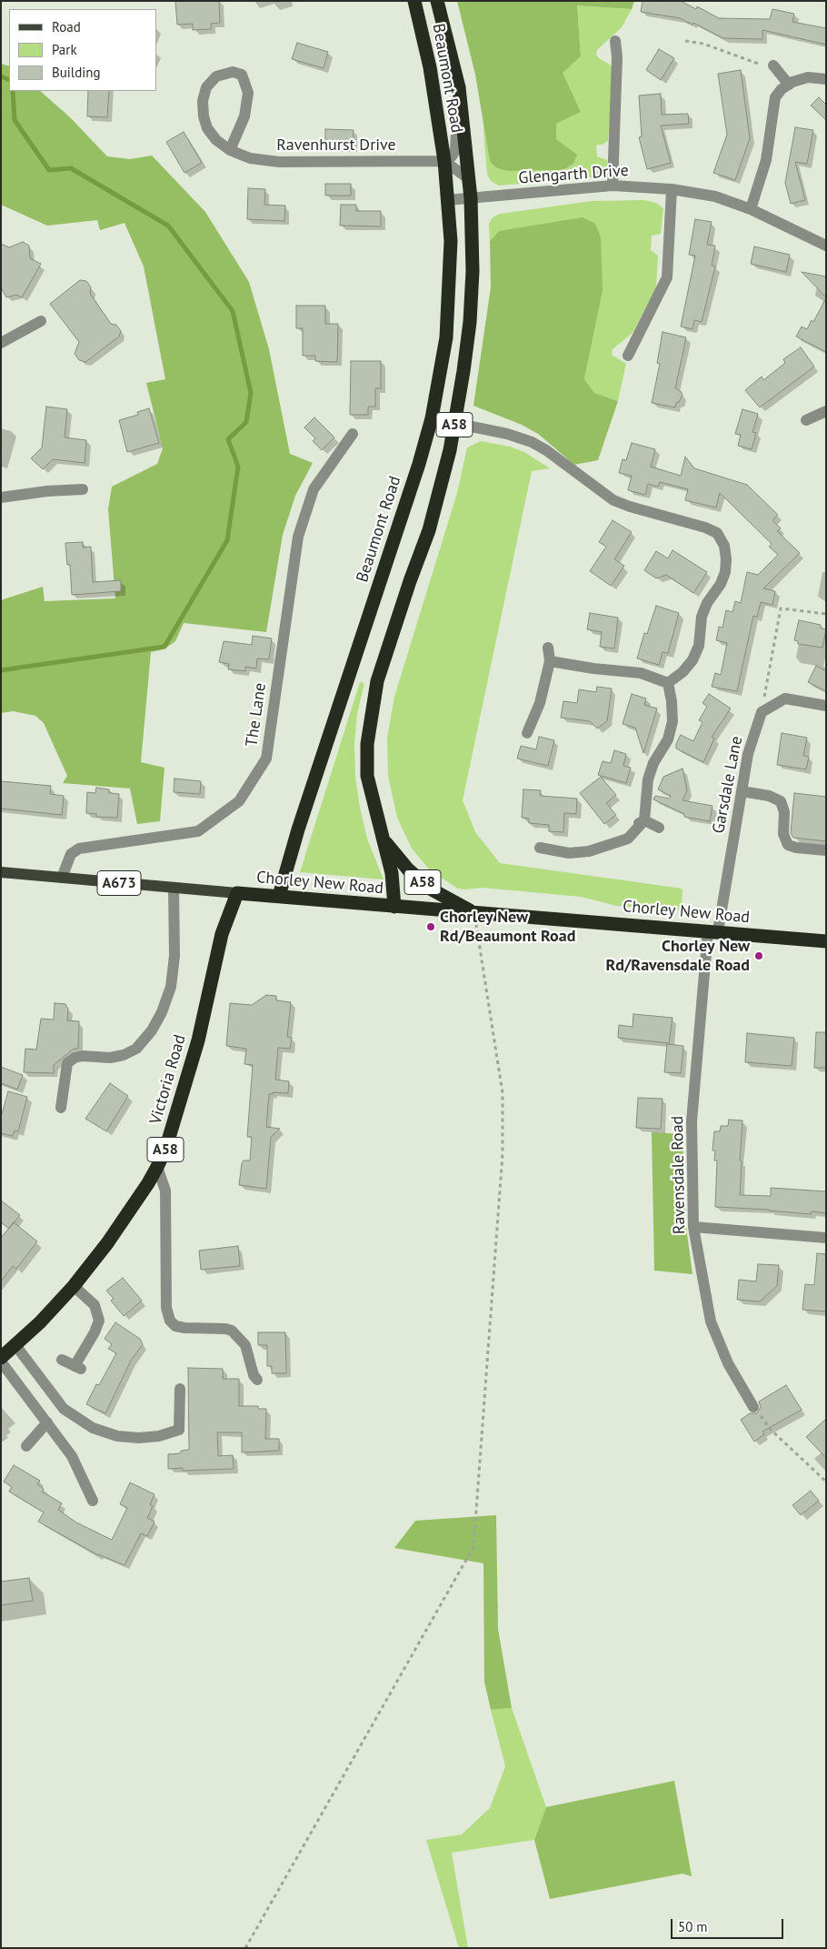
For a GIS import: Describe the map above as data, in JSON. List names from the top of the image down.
{
  "streets": {
    "highway": [
      "Beaumont Road",
      "A58",
      "A673",
      "Chorley New Road",
      "Victoria Road"
    ],
    "street": [
      "Ravenhurst Drive",
      "Glengarth Drive",
      "The Lane",
      "Garsdale Lane",
      "Ravensdale Road"
    ]
  },
  "crossings": [
    ["Beaumont Road", "Ravenhurst Drive"],
    ["Beaumont Road", "Glengarth Drive"],
    ["Beaumont Road", "A58"],
    ["Beaumont Road", "Chorley New Road"],
    ["A58", "Chorley New Road"],
    ["The Lane", "Chorley New Road"],
    ["Garsdale Lane", "Chorley New Road"],
    ["Garsdale Lane", "Ravensdale Road"],
    ["Chorley New Road", "Victoria Road"],
    ["Chorley New Road", "Ravensdale Road"]
  ],
  "places": ["Chorley New Rd/Beaumont Road", "Chorley New Rd/Ravensdale Road"],
  "legend": ["Road", "Park", "Building"],
  "scale_bar": "50 m"
}
